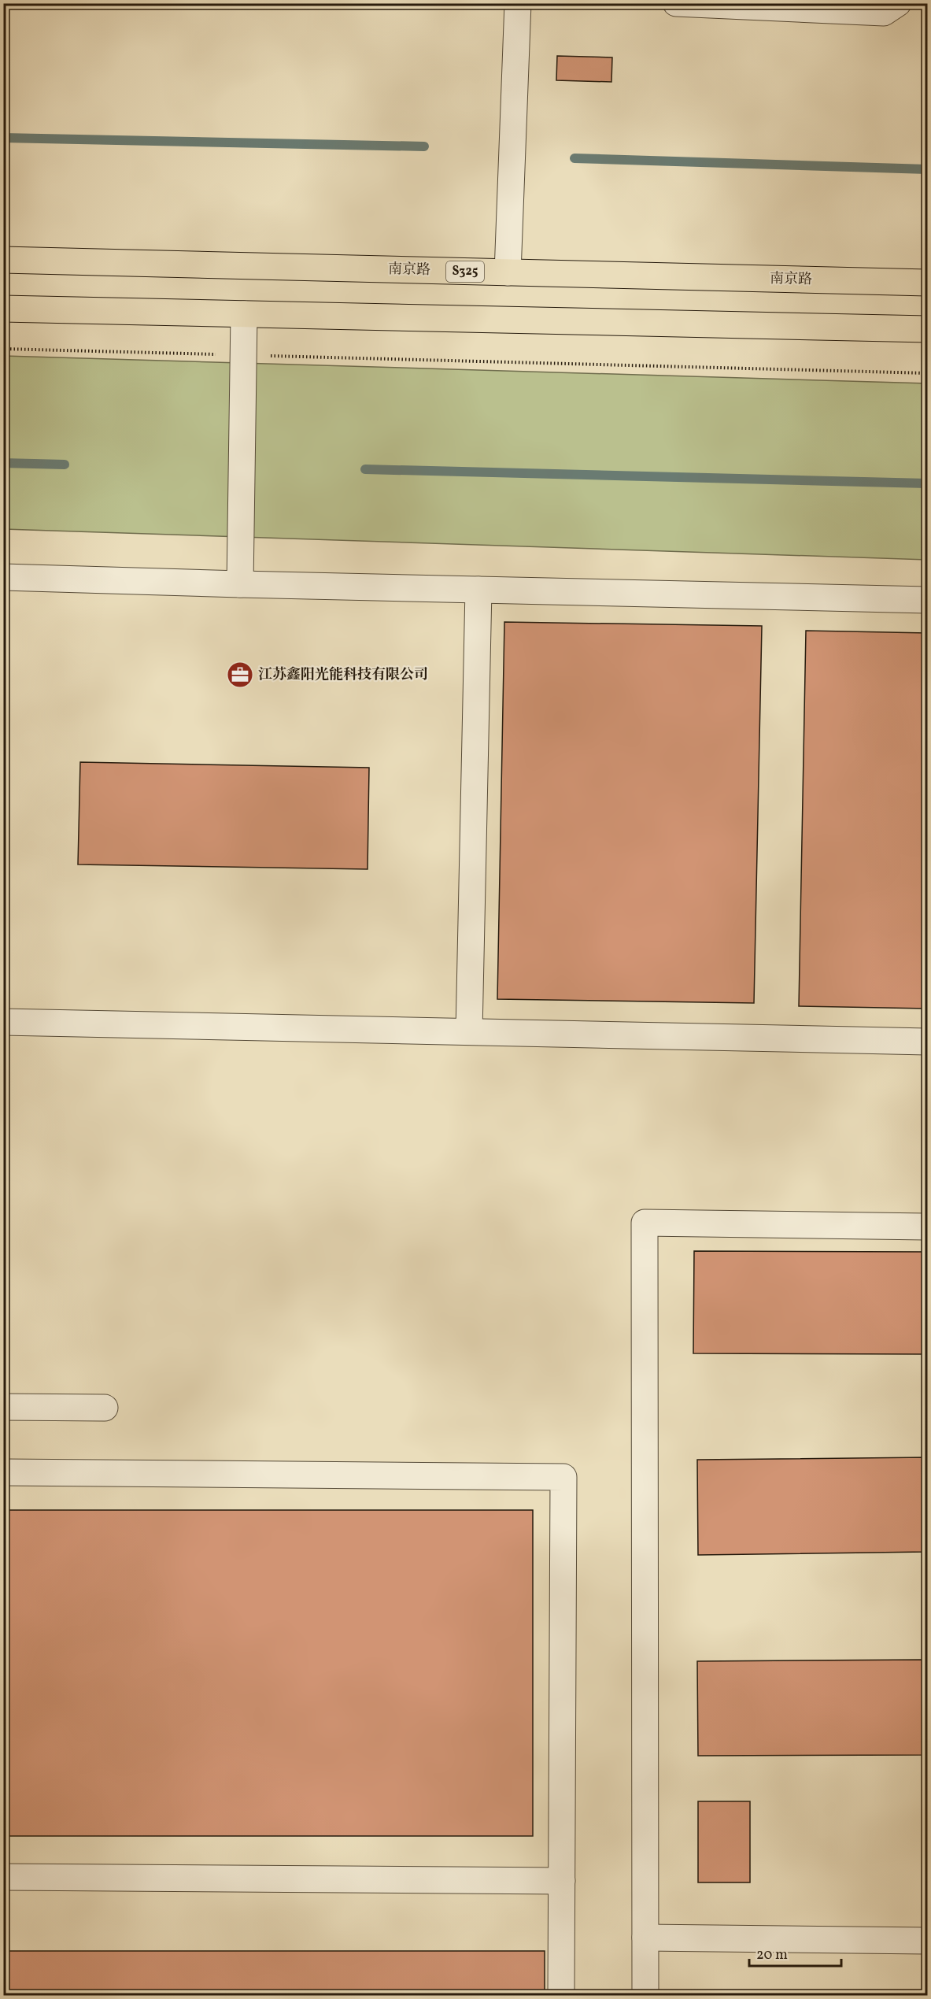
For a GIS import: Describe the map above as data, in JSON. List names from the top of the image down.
{
  "streets": {
    "main road": ["南京路", "S325"]
  },
  "places": {
    "office": ["江苏鑫阳光能科技有限公司"]
  },
  "scale_bar": "20 m"
}
